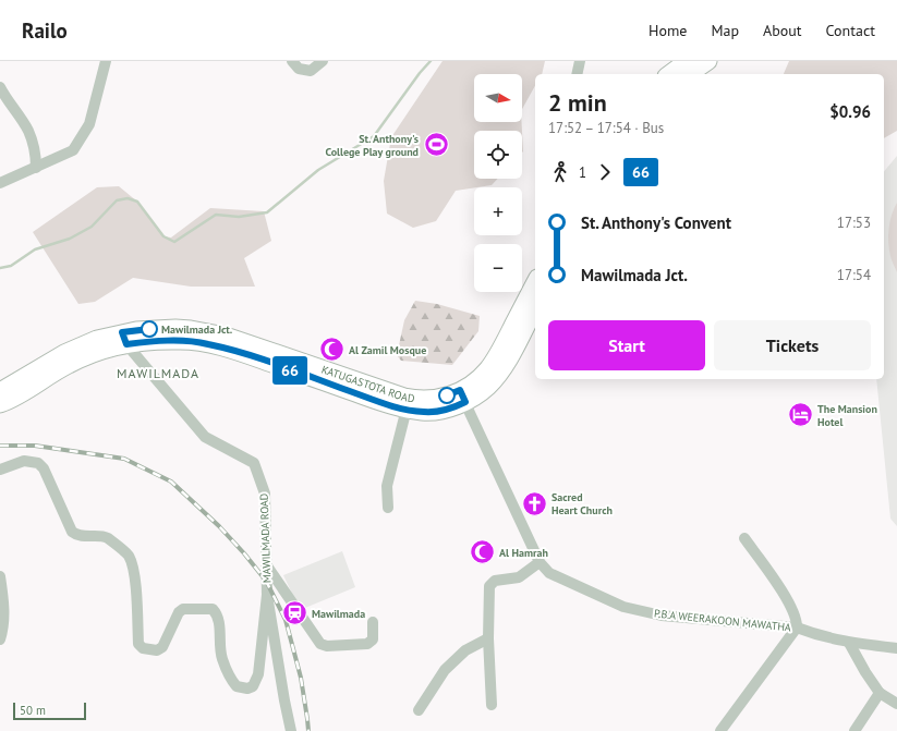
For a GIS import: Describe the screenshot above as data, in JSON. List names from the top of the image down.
{
  "streets": {
    "highway": ["KATUGASTOTA ROAD"],
    "street": ["MAWILMADA ROAD", "P.B.A WEERAKOON MAWATHA"]
  },
  "crossings": [
    ["KATUGASTOTA ROAD", "MAWILMADA ROAD"],
    ["KATUGASTOTA ROAD", "P.B.A WEERAKOON MAWATHA"]
  ],
  "districts": ["MAWILMADA"],
  "places": {
    "sports": ["St. Anthony's College Play ground"],
    "other": ["Mawilmada Jct."],
    "mosque": ["Al Zamil Mosque", "Al Hamrah"],
    "hotel": ["The Mansion Hotel"],
    "church": ["Sacred Heart Church"],
    "station": ["Mawilmada"]
  },
  "lines": ["bus line 66"],
  "scale_bar": "50 m",
  "north": "right",
  "page": {
    "header": "Railo",
    "nav": [
      "Home",
      "Map",
      "About",
      "Contact"
    ],
    "on_map": "66",
    "map_buttons": ["+", "−"],
    "heading": ["2 min", "17:52 – 17:54 · Bus", "$0.96"],
    "legs": ["1", "66"],
    "list": [
      {
        "name": "St. Anthony's Convent",
        "value": "17:53"
      },
      {
        "name": "Mawilmada Jct.",
        "value": "17:54"
      }
    ],
    "buttons": ["Start", "Tickets"],
    "scale": "50 m"
  }
}
